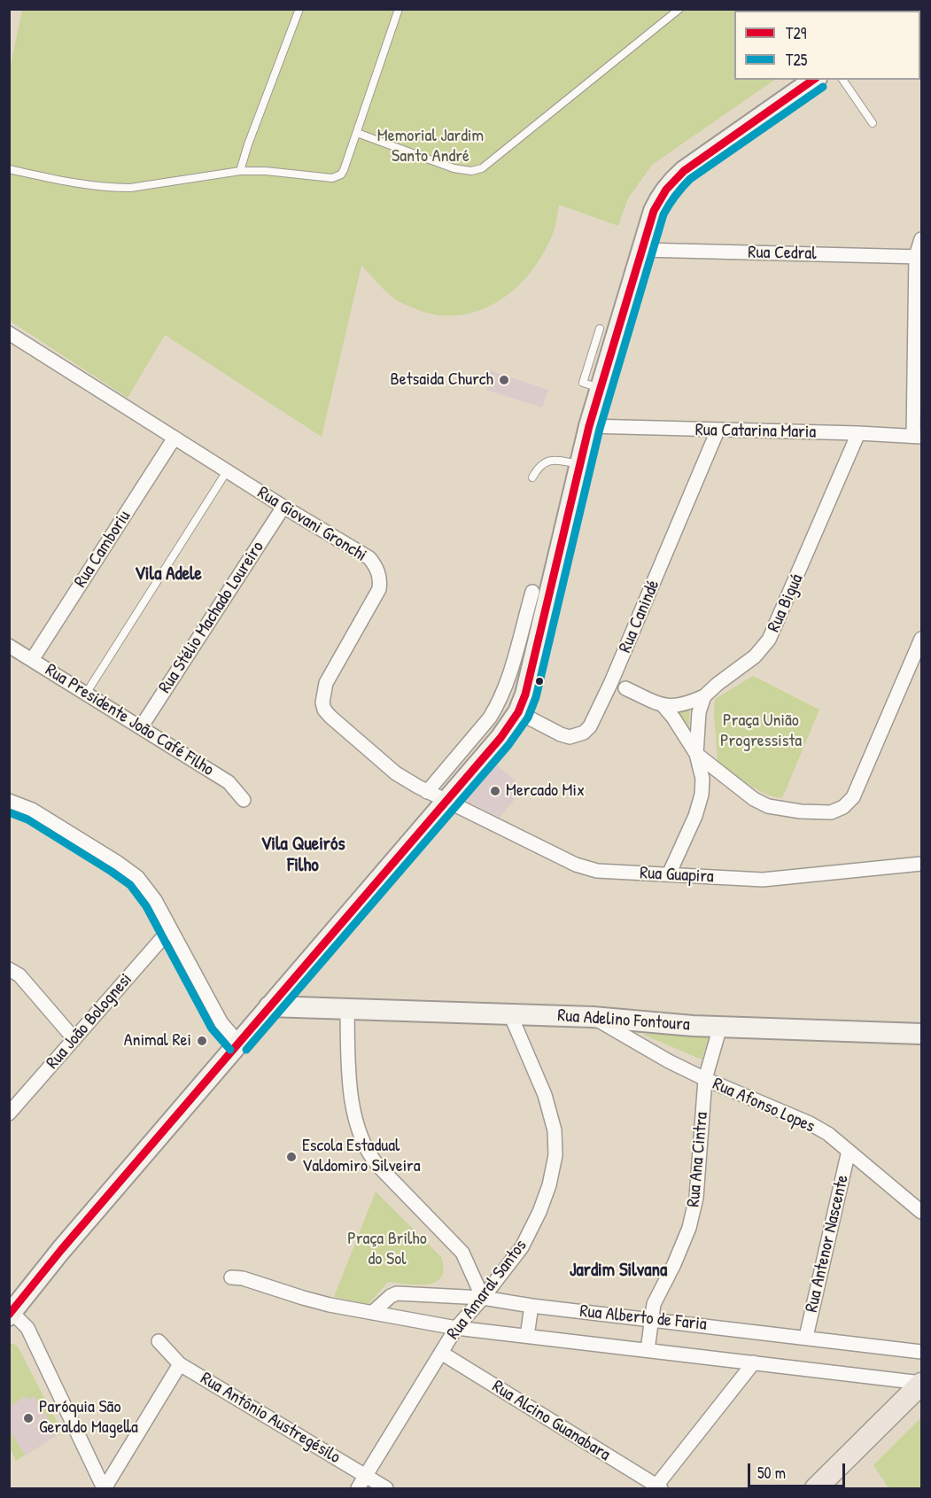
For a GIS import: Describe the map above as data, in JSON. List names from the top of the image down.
{
  "streets": {
    "main road": ["Rua Adelino Fontoura"],
    "street": [
      "Rua Cedral",
      "Rua Catarina Maria",
      "Rua Giovani Gronchi",
      "Rua Camboriu",
      "Rua Biguá",
      "Rua Canindé",
      "Rua Stélio Machado Loureiro",
      "Rua Presidente João Café Filho",
      "Rua Guapira",
      "Rua João Bolognesi",
      "Rua Afonso Lopes",
      "Rua Ana Cintra",
      "Rua Antenor Nascente",
      "Rua Amaral Santos",
      "Rua Alberto de Faria",
      "Rua Antônio Austregésilo",
      "Rua Alcino Guanabara"
    ]
  },
  "crossings": [
    ["Rua Catarina Maria", "Rua Biguá"],
    ["Rua Catarina Maria", "Rua Canindé"],
    ["Rua Giovani Gronchi", "Rua Camboriu"],
    ["Rua Giovani Gronchi", "Rua Stélio Machado Loureiro"],
    ["Rua Giovani Gronchi", "Rua Guapira"],
    ["Rua Camboriu", "Rua Presidente João Café Filho"],
    ["Rua Stélio Machado Loureiro", "Rua Presidente João Café Filho"],
    ["Rua Adelino Fontoura", "Rua Afonso Lopes"],
    ["Rua Adelino Fontoura", "Rua Ana Cintra"],
    ["Rua Adelino Fontoura", "Rua Amaral Santos"],
    ["Rua Afonso Lopes", "Rua Ana Cintra"],
    ["Rua Afonso Lopes", "Rua Antenor Nascente"],
    ["Rua Ana Cintra", "Rua Alberto de Faria"],
    ["Rua Antenor Nascente", "Rua Alberto de Faria"],
    ["Rua Amaral Santos", "Rua Alberto de Faria"],
    ["Rua Amaral Santos", "Rua Antônio Austregésilo"],
    ["Rua Amaral Santos", "Rua Alcino Guanabara"]
  ],
  "districts": ["Vila Adele", "Vila Queirós Filho", "Jardim Silvana"],
  "parks": ["Memorial Jardim Santo André", "Praça União Progressista", "Praça Brilho do Sol"],
  "places": [
    "Betsaida Church",
    "Mercado Mix",
    "Animal Rei",
    "Escola Estadual Valdomiro Silveira",
    "Paróquia São Geraldo Magella"
  ],
  "lines": ["transit line T29", "transit line T25"],
  "legend": ["T29", "T25"],
  "scale_bar": "50 m"
}
